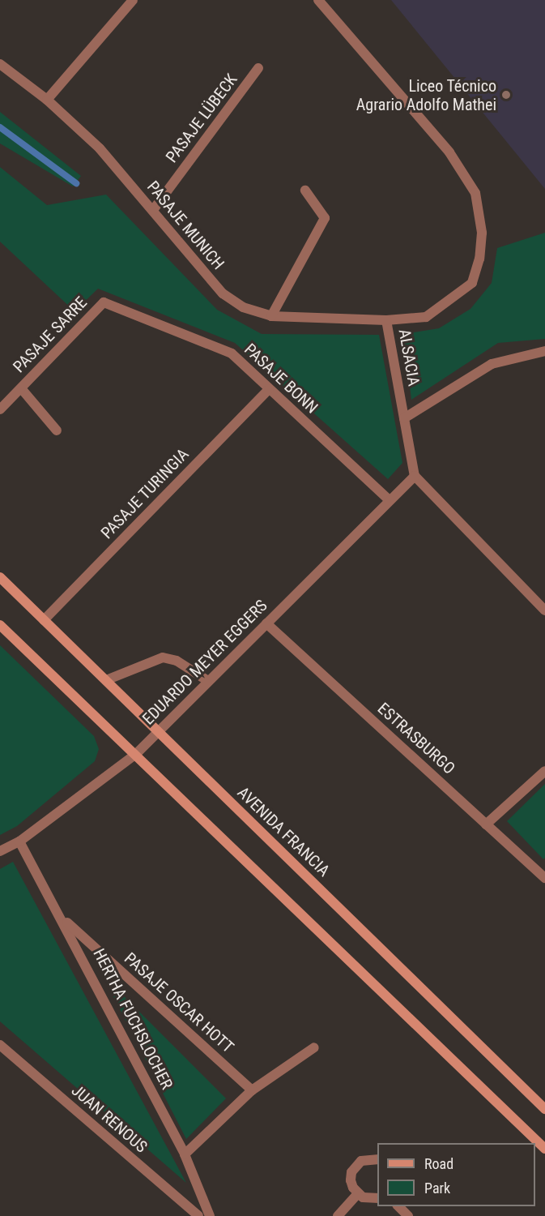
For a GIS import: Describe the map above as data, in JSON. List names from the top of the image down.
{
  "streets": {
    "main road": ["AVENIDA FRANCIA"],
    "street": [
      "PASAJE LÜBECK",
      "PASAJE MUNICH",
      "PASAJE SARRE",
      "ALSACIA",
      "PASAJE BONN",
      "PASAJE TURINGIA",
      "EDUARDO MEYER EGGERS",
      "ESTRASBURGO",
      "PASAJE OSCAR HOTT",
      "HERTHA FUCHSLOCHER",
      "JUAN RENOUS"
    ]
  },
  "crossings": [
    ["PASAJE LÜBECK", "PASAJE MUNICH"],
    ["PASAJE MUNICH", "ALSACIA"],
    ["PASAJE SARRE", "PASAJE BONN"],
    ["ALSACIA", "EDUARDO MEYER EGGERS"],
    ["PASAJE BONN", "PASAJE TURINGIA"],
    ["PASAJE BONN", "EDUARDO MEYER EGGERS"],
    ["PASAJE TURINGIA", "AVENIDA FRANCIA"],
    ["EDUARDO MEYER EGGERS", "ESTRASBURGO"],
    ["EDUARDO MEYER EGGERS", "AVENIDA FRANCIA"],
    ["EDUARDO MEYER EGGERS", "HERTHA FUCHSLOCHER"],
    ["PASAJE OSCAR HOTT", "HERTHA FUCHSLOCHER"]
  ],
  "places": ["Liceo Técnico Agrario Adolfo Mathei"],
  "legend": ["Road", "Park"]
}
